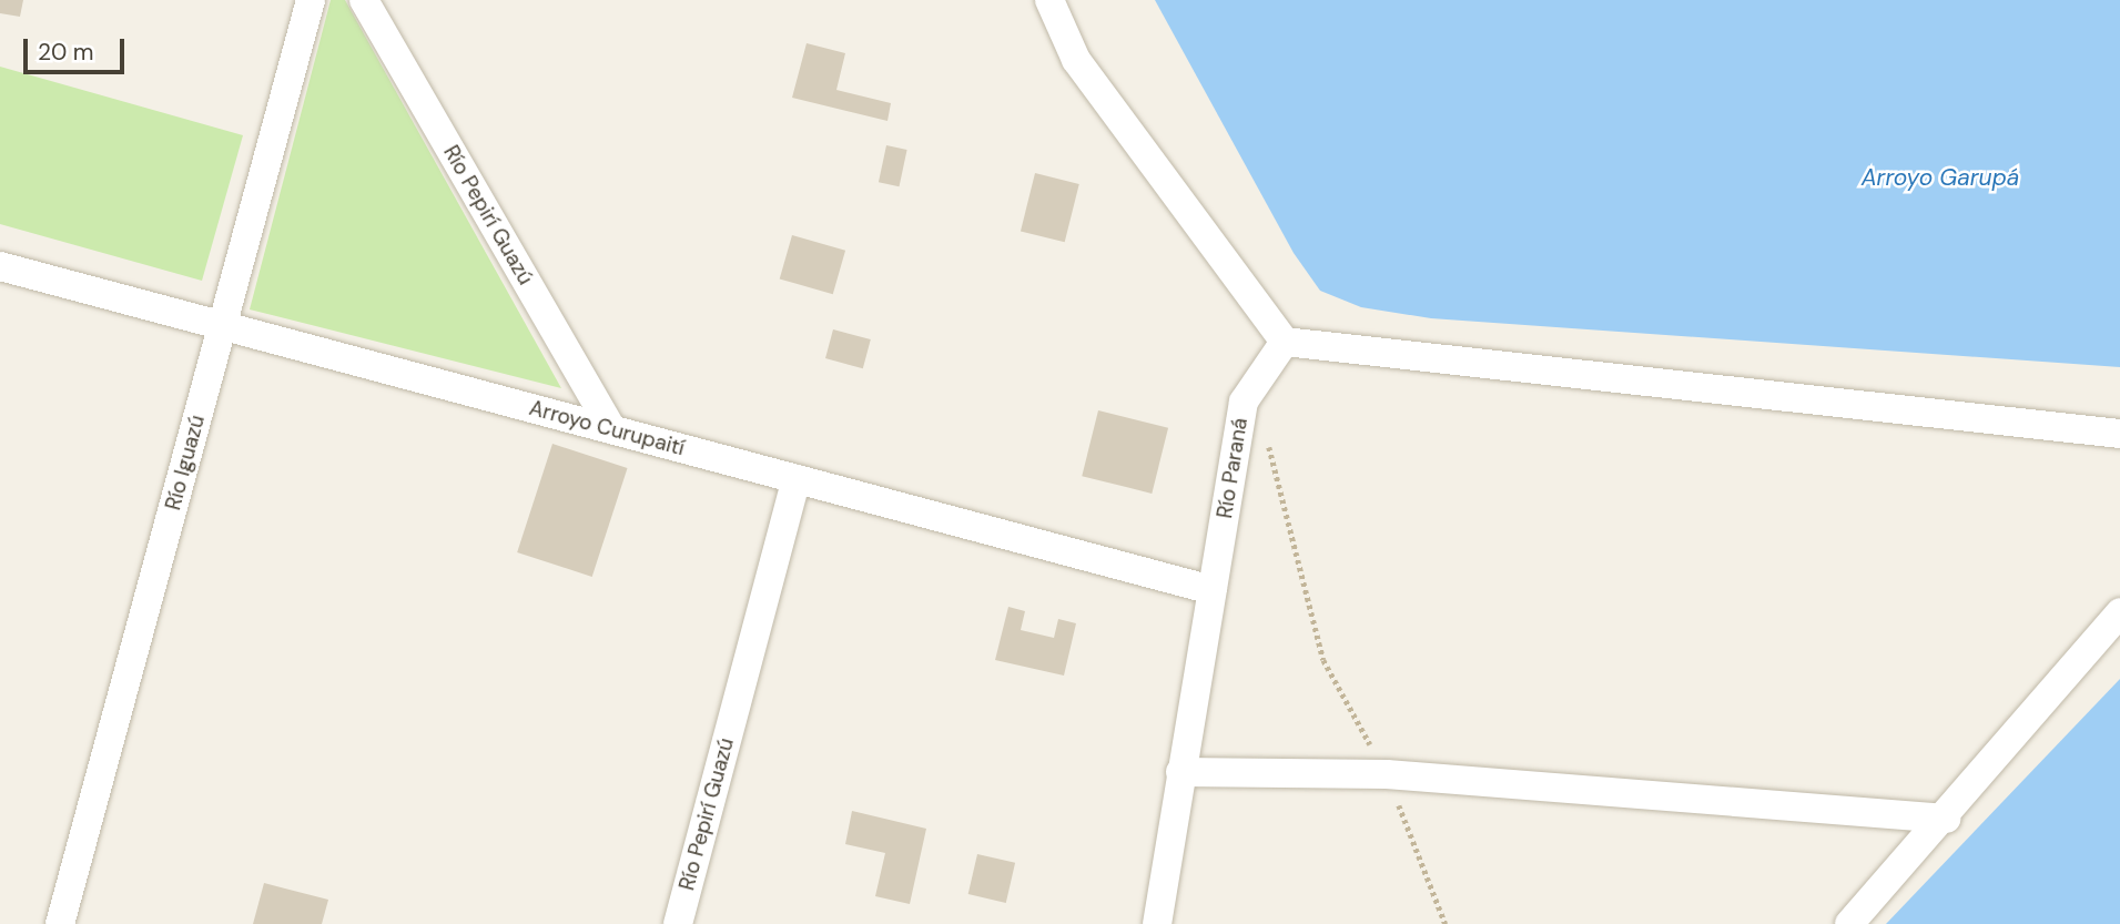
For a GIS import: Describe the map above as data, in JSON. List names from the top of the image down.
{
  "streets": {
    "street": [
      "Río Pepirí Guazú",
      "Arroyo Curupaití",
      "Río Iguazú",
      "Río Paraná"
    ]
  },
  "crossings": [
    ["Río Pepirí Guazú", "Arroyo Curupaití"],
    ["Arroyo Curupaití", "Río Iguazú"],
    ["Arroyo Curupaití", "Río Paraná"]
  ],
  "water": ["Arroyo Garupá"],
  "scale_bar": "20 m"
}
